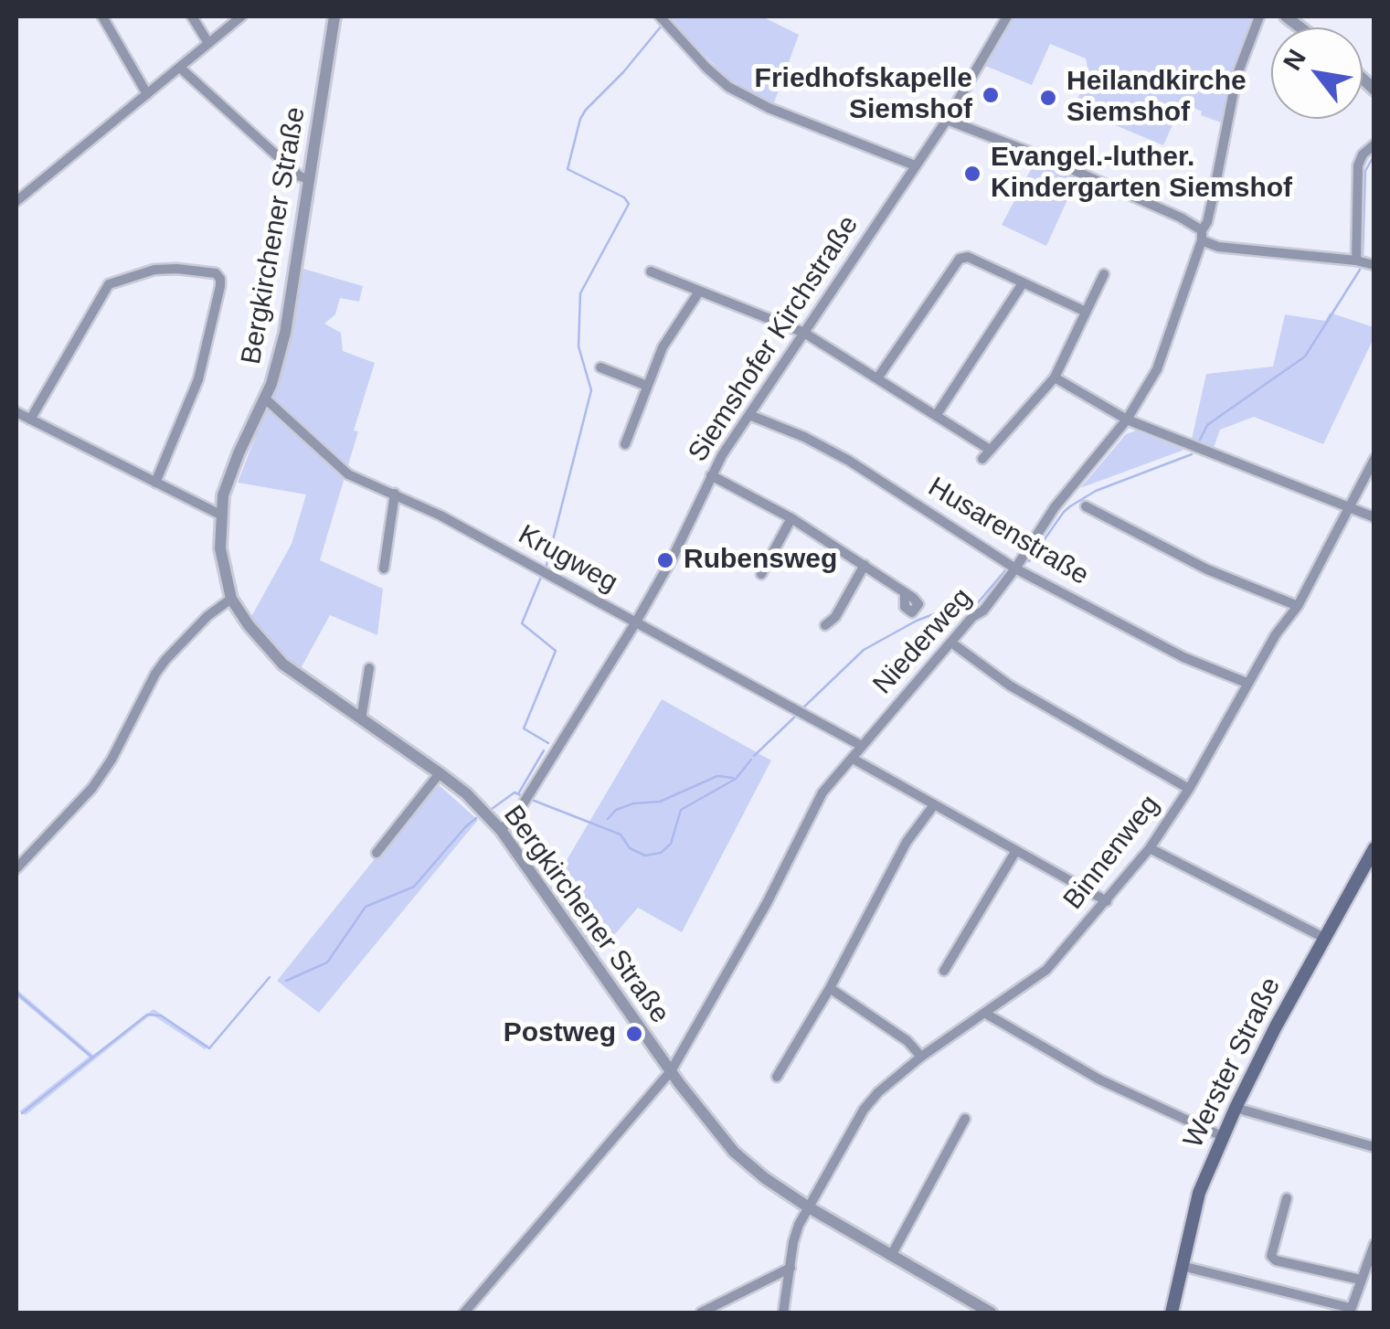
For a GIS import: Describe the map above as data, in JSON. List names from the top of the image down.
{
  "streets": {
    "main road": ["Werster Straße"],
    "street": [
      "Bergkirchener Straße",
      "Siemshofer Kirchstraße",
      "Husarenstraße",
      "Krugweg",
      "Niederweg",
      "Binnenweg"
    ]
  },
  "crossings": [
    ["Bergkirchener Straße", "Siemshofer Kirchstraße"],
    ["Bergkirchener Straße", "Krugweg"],
    ["Bergkirchener Straße", "Niederweg"],
    ["Bergkirchener Straße", "Binnenweg"],
    ["Siemshofer Kirchstraße", "Husarenstraße"],
    ["Siemshofer Kirchstraße", "Krugweg"],
    ["Husarenstraße", "Niederweg"],
    ["Husarenstraße", "Binnenweg"],
    ["Krugweg", "Niederweg"]
  ],
  "places": [
    "Friedhofskapelle Siemshof",
    "Heilandkirche Siemshof",
    "Evangel.-luther. Kindergarten Siemshof",
    "Rubensweg",
    "Postweg"
  ],
  "north": "top left"
}
